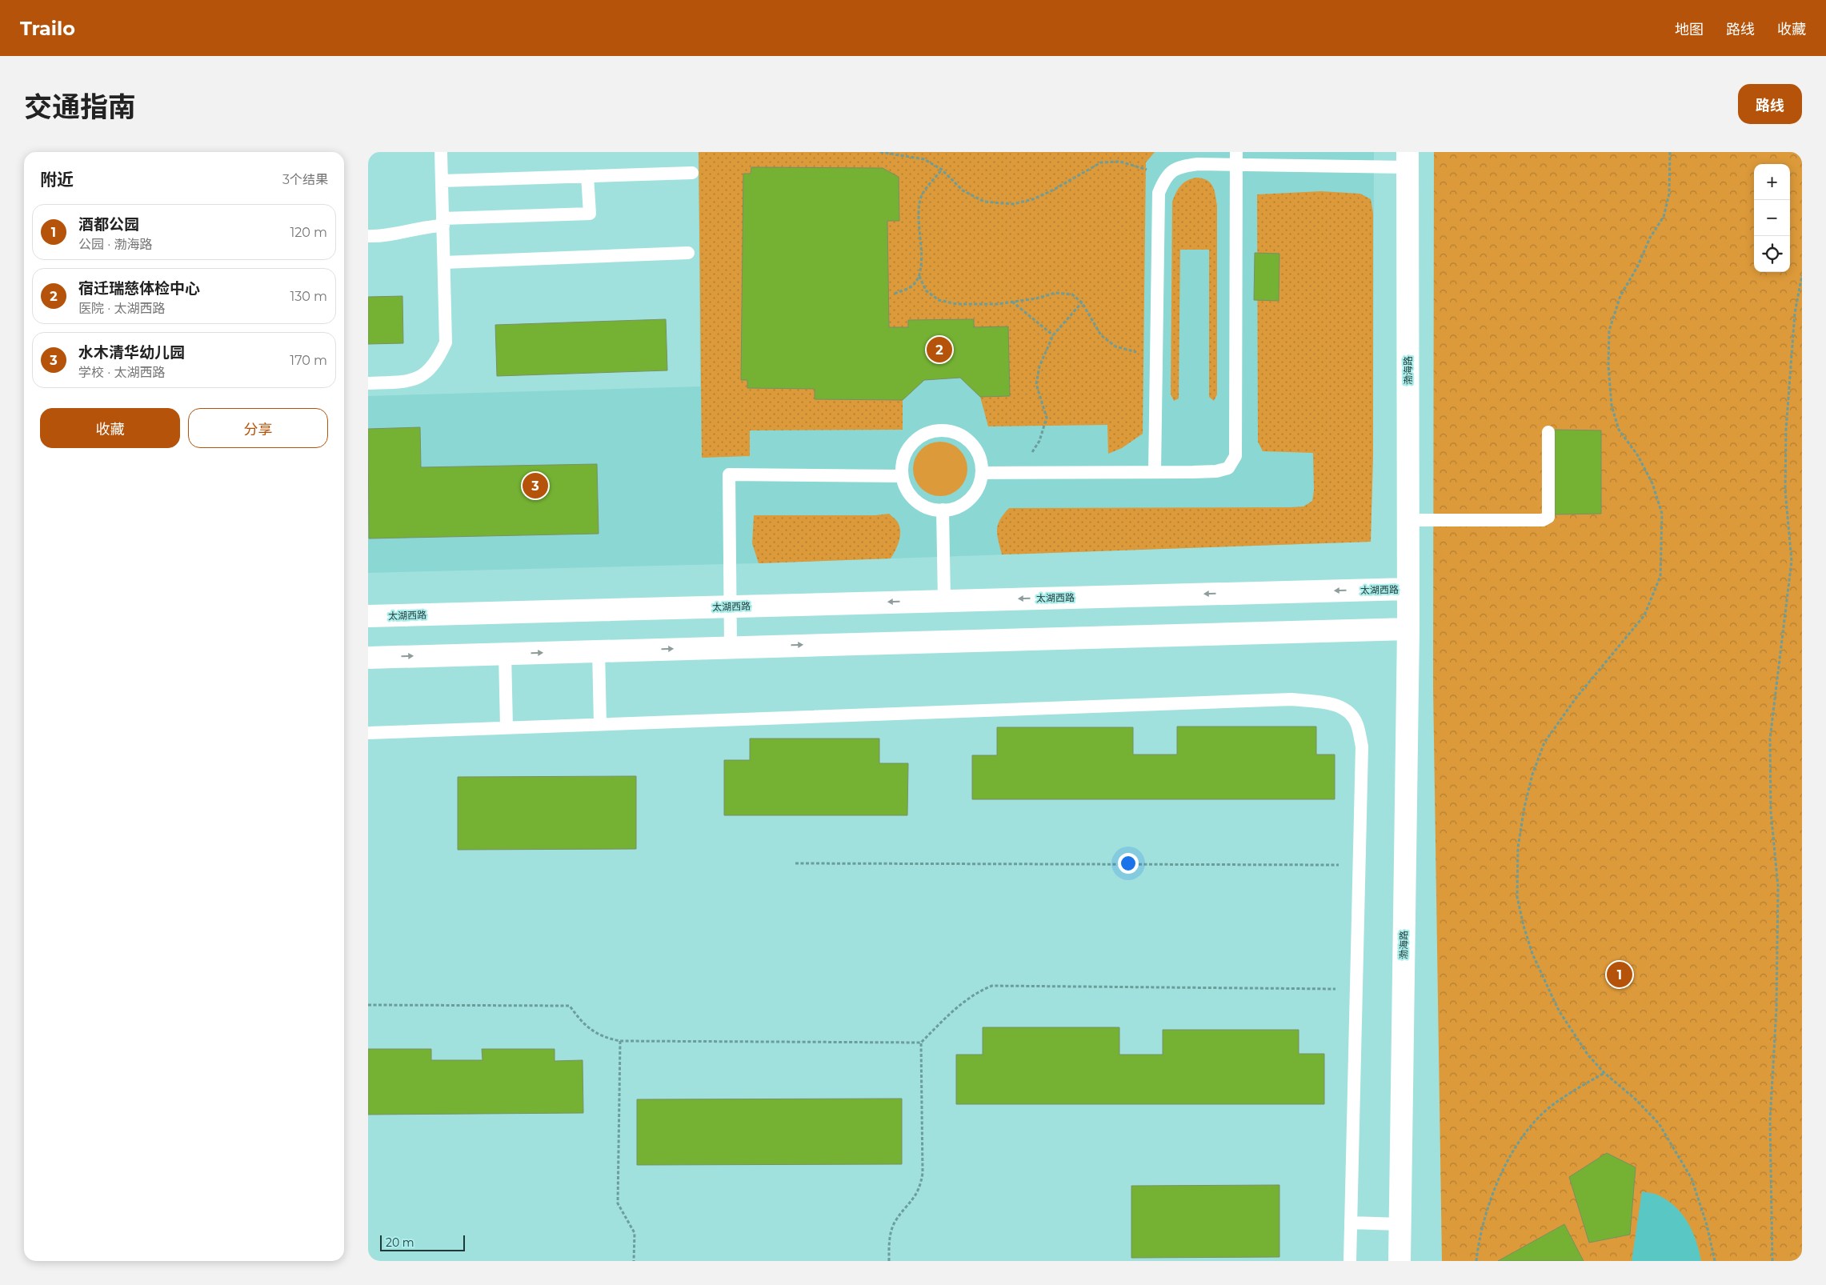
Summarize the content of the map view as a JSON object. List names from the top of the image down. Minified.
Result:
{"streets":{"street":["渤海路","太湖西路"]},"crossings":[["渤海路","太湖西路"]],"scale_bar":"20 m","page":{"header":"Trailo","nav":["地图","路线","收藏"],"title":"交通指南","buttons":["路线",["收藏","分享"]],"heading":["附近","3个结果"],"map_buttons":["+","−"],"list":[{"mark":"1","name":"酒都公园","note":"公园 · 渤海路","value":"120 m"},{"mark":"2","name":"宿迁瑞慈体检中心","note":"医院 · 太湖西路","value":"130 m"},{"mark":"3","name":"水木清华幼儿园","note":"学校 · 太湖西路","value":"170 m"}],"pins":["2","3","1"],"scale":"20 m"}}
